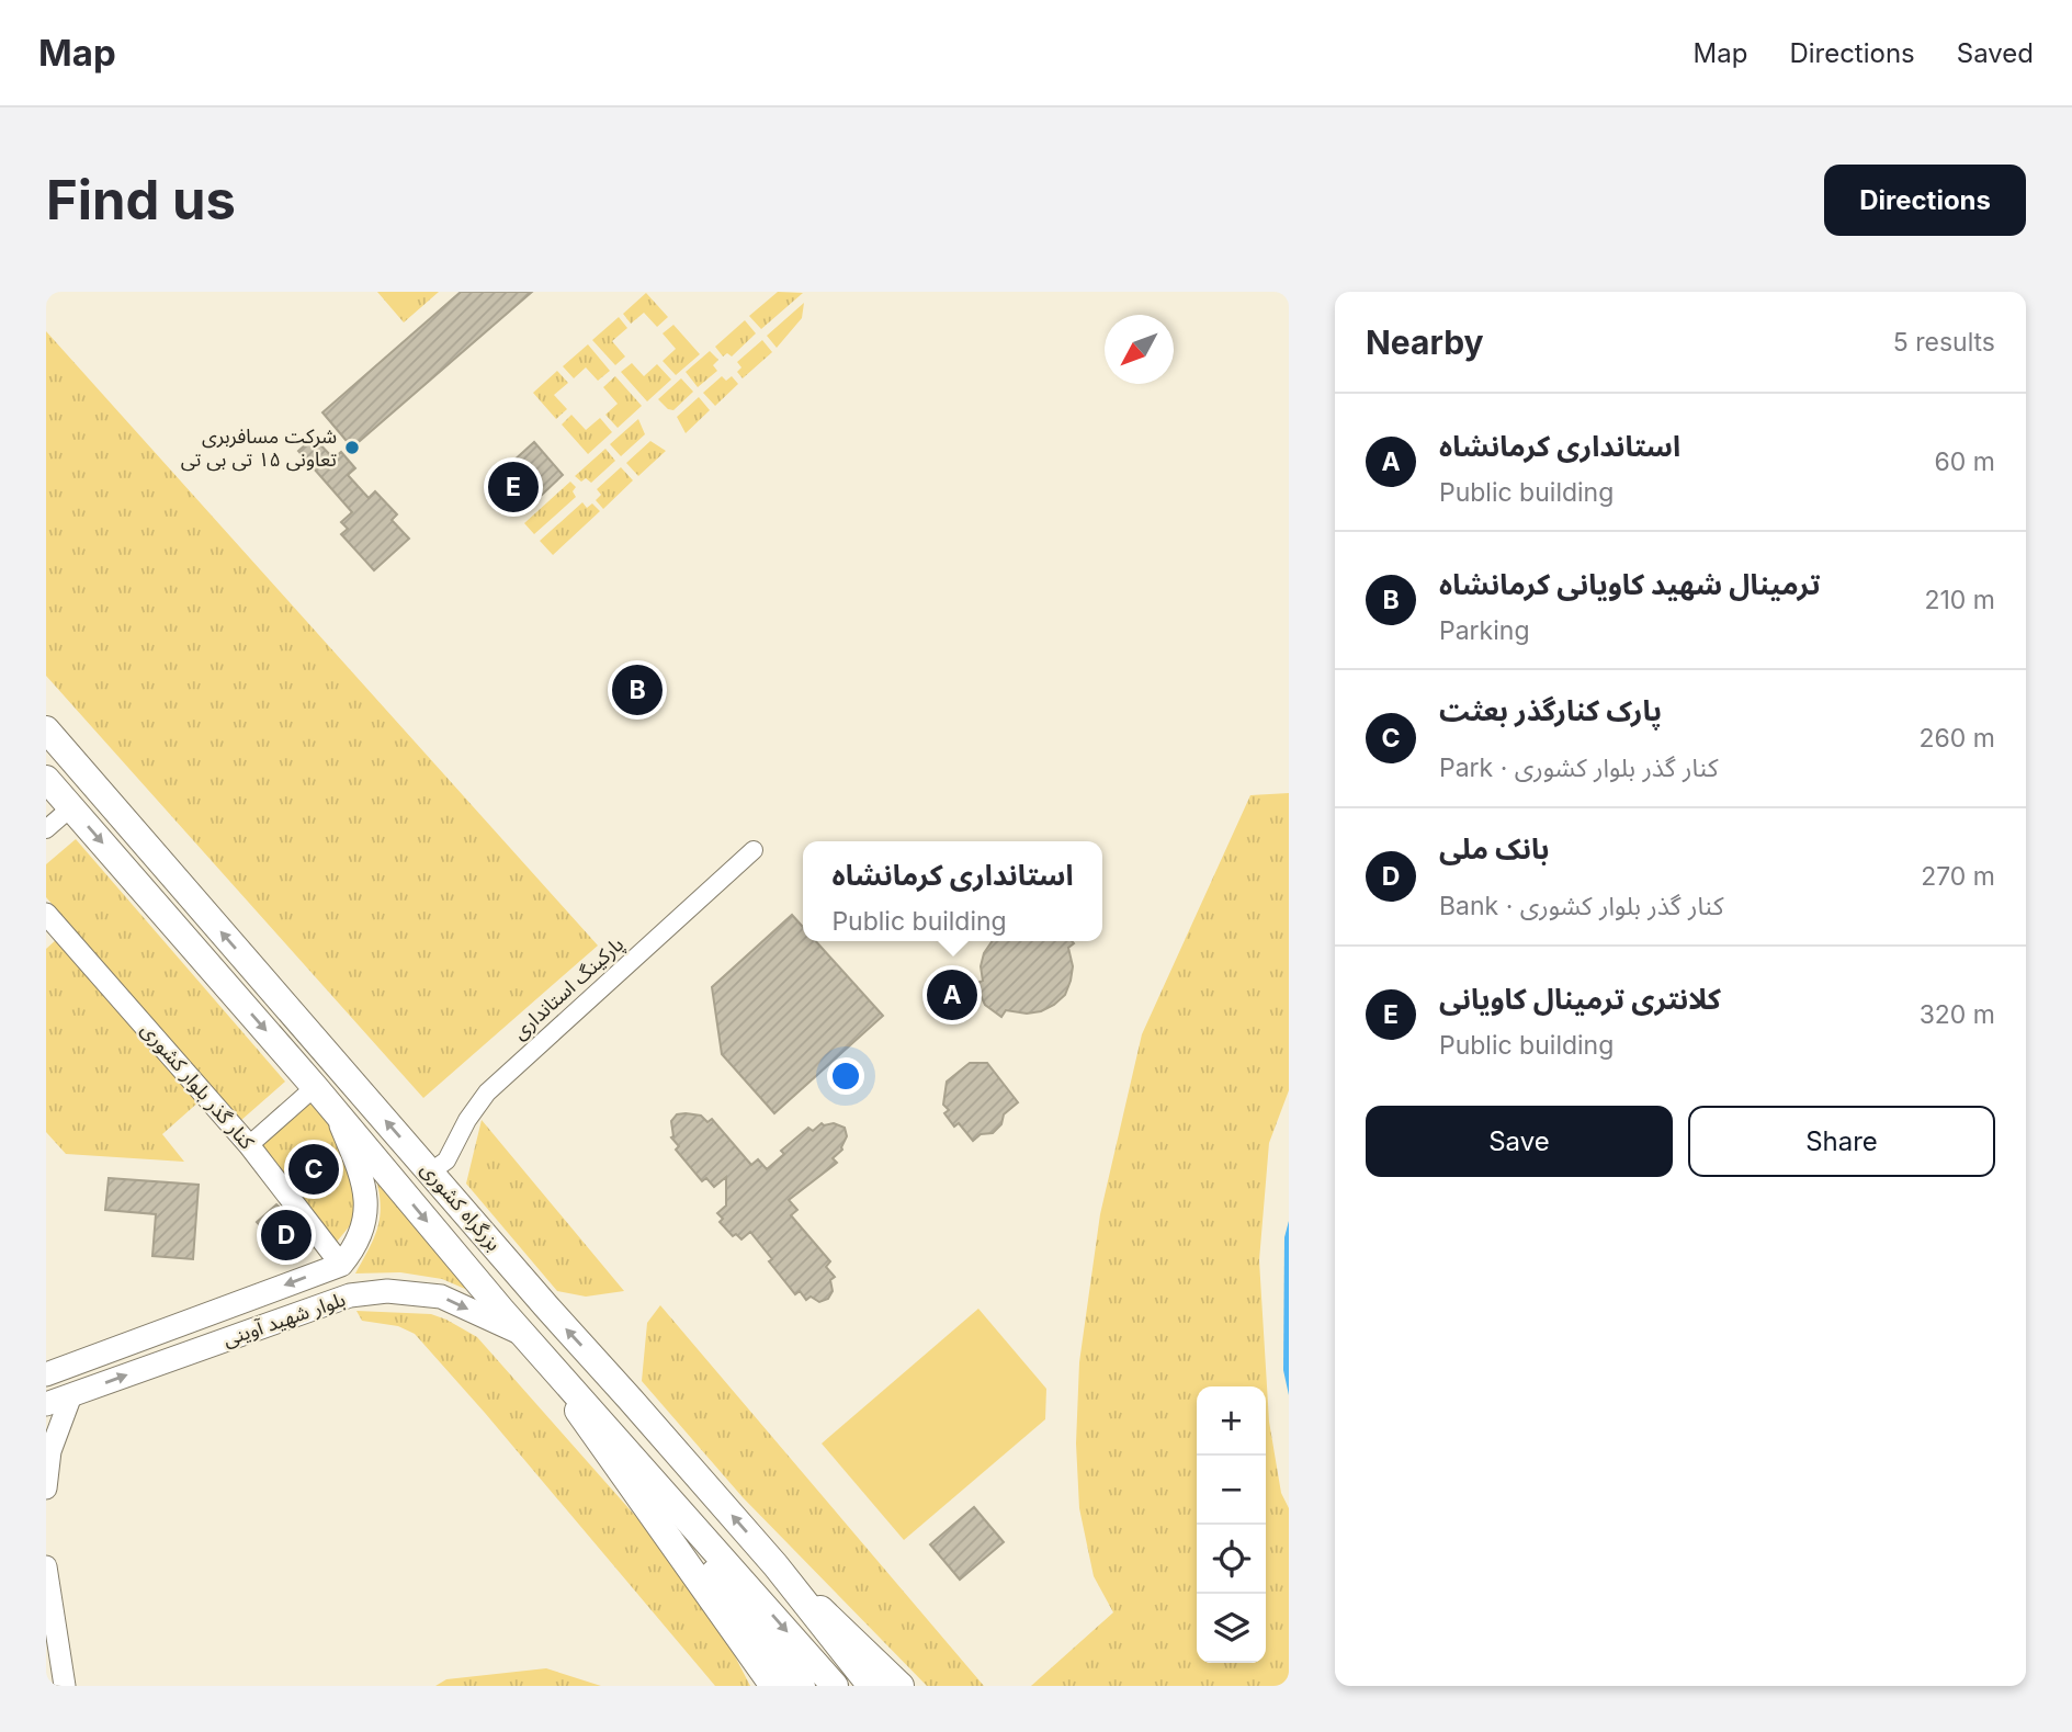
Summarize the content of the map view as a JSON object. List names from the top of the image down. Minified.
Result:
{"streets":{"main road":["بزرگراه کشوری","بلوار شهید آوینی"],"street":["پارکینگ استانداری","کنار گذر بلوار کشوری"]},"crossings":[["پارکینگ استانداری","بزرگراه کشوری"],["کنار گذر بلوار کشوری","بلوار شهید آوینی"],["بزرگراه کشوری","بلوار شهید آوینی"]],"places":["شرکت مسافربری تعاونی ۱۵ تی بی تی"],"north":"bottom left","page":{"header":"Map","nav":["Map","Directions","Saved"],"buttons":["Directions",["Save","Share"]],"title":"Find us","heading":["Nearby","5 results"],"list":[{"mark":"A","name":"استانداری کرمانشاه","note":"Public building","value":"60 m"},{"mark":"B","name":"ترمینال شهید کاویانی کرمانشاه","note":"Parking","value":"210 m"},{"mark":"C","name":"پارک کنارگذر بعثت","note":"Park · کنار گذر بلوار کشوری","value":"260 m"},{"mark":"D","name":"بانک ملی","note":"Bank · کنار گذر بلوار کشوری","value":"270 m"},{"mark":"E","name":"کلانتری ترمینال کاویانی","note":"Public building","value":"320 m"}],"pins":["E","B","A","C","D"],"popup":["استانداری کرمانشاه","Public building"],"map_buttons":["+","−"]}}
